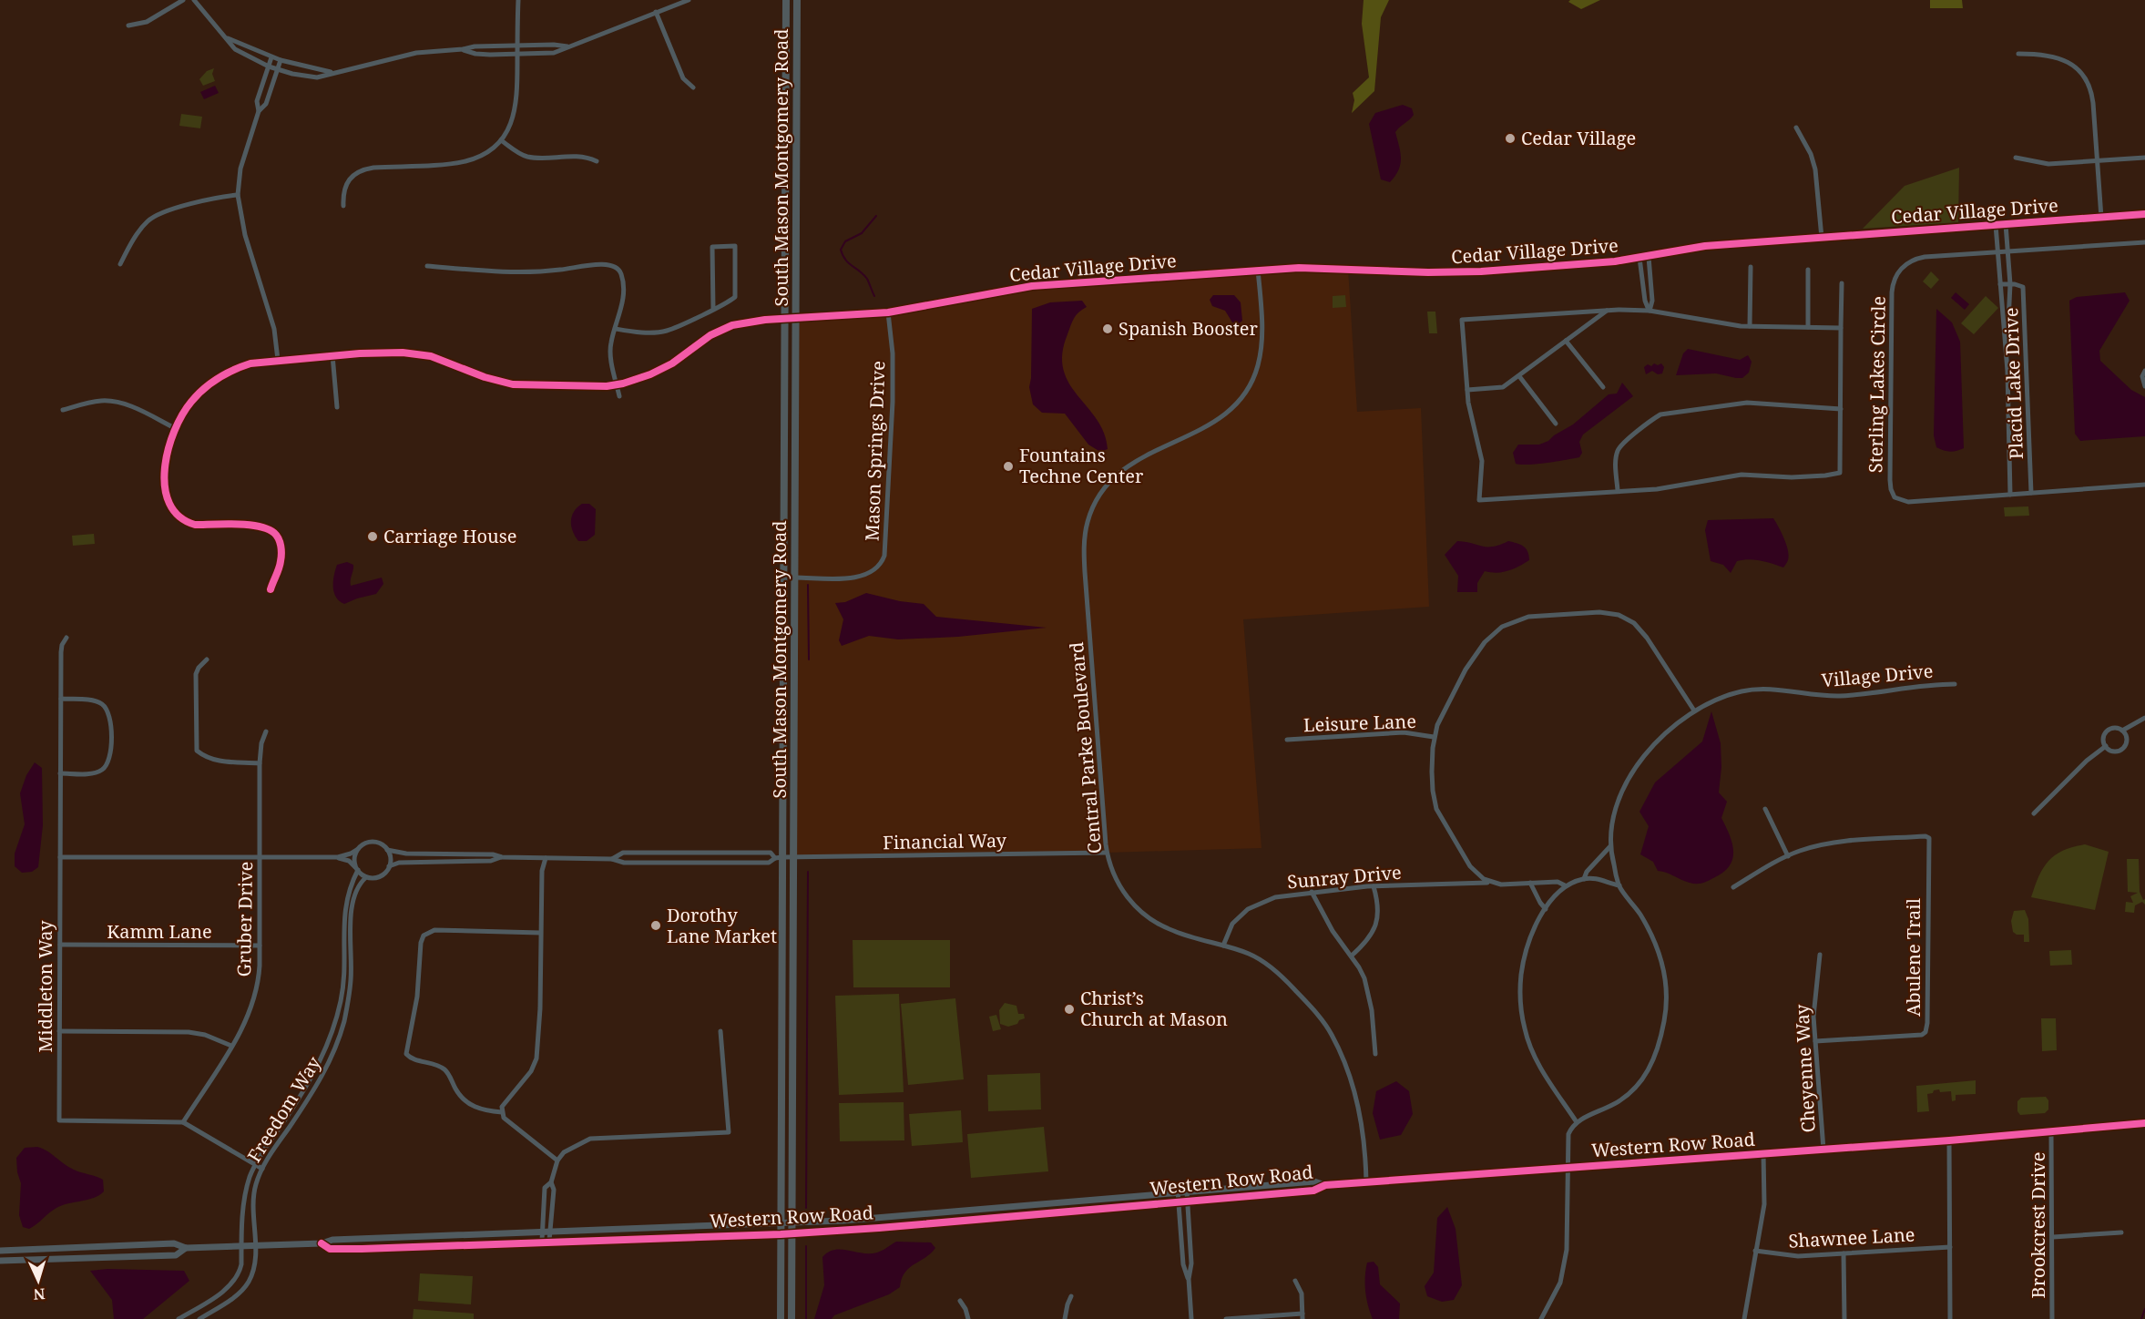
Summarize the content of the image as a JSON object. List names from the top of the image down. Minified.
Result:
{"streets":{"main road":["South Mason Montgomery Road"],"street":["Cedar Village Drive","Placid Lake Drive","Sterling Lakes Circle","Mason Springs Drive","Village Drive","Leisure Lane","Central Parke Boulevard","Financial Way","Sunray Drive","Gruber Drive","Kamm Lane","Abulene Trail","Middleton Way","Cheyenne Way","Freedom Way","Western Row Road","Brookcrest Drive","Shawnee Lane"]},"crossings":[["South Mason Montgomery Road","Cedar Village Drive"],["South Mason Montgomery Road","Mason Springs Drive"],["South Mason Montgomery Road","Financial Way"],["South Mason Montgomery Road","Western Row Road"],["Cedar Village Drive","Placid Lake Drive"],["Cedar Village Drive","Mason Springs Drive"],["Cedar Village Drive","Central Parke Boulevard"],["Placid Lake Drive","Sterling Lakes Circle"],["Village Drive","Sunray Drive"],["Central Parke Boulevard","Financial Way"],["Central Parke Boulevard","Sunray Drive"],["Central Parke Boulevard","Western Row Road"],["Gruber Drive","Kamm Lane"],["Gruber Drive","Middleton Way"],["Kamm Lane","Middleton Way"],["Abulene Trail","Cheyenne Way"],["Middleton Way","Freedom Way"],["Cheyenne Way","Western Row Road"],["Freedom Way","Western Row Road"],["Western Row Road","Brookcrest Drive"]],"places":["Cedar Village","Spanish Booster","Fountains Techne Center","Carriage House","Dorothy Lane Market","Christ’s Church at Mason"],"north":"bottom"}
